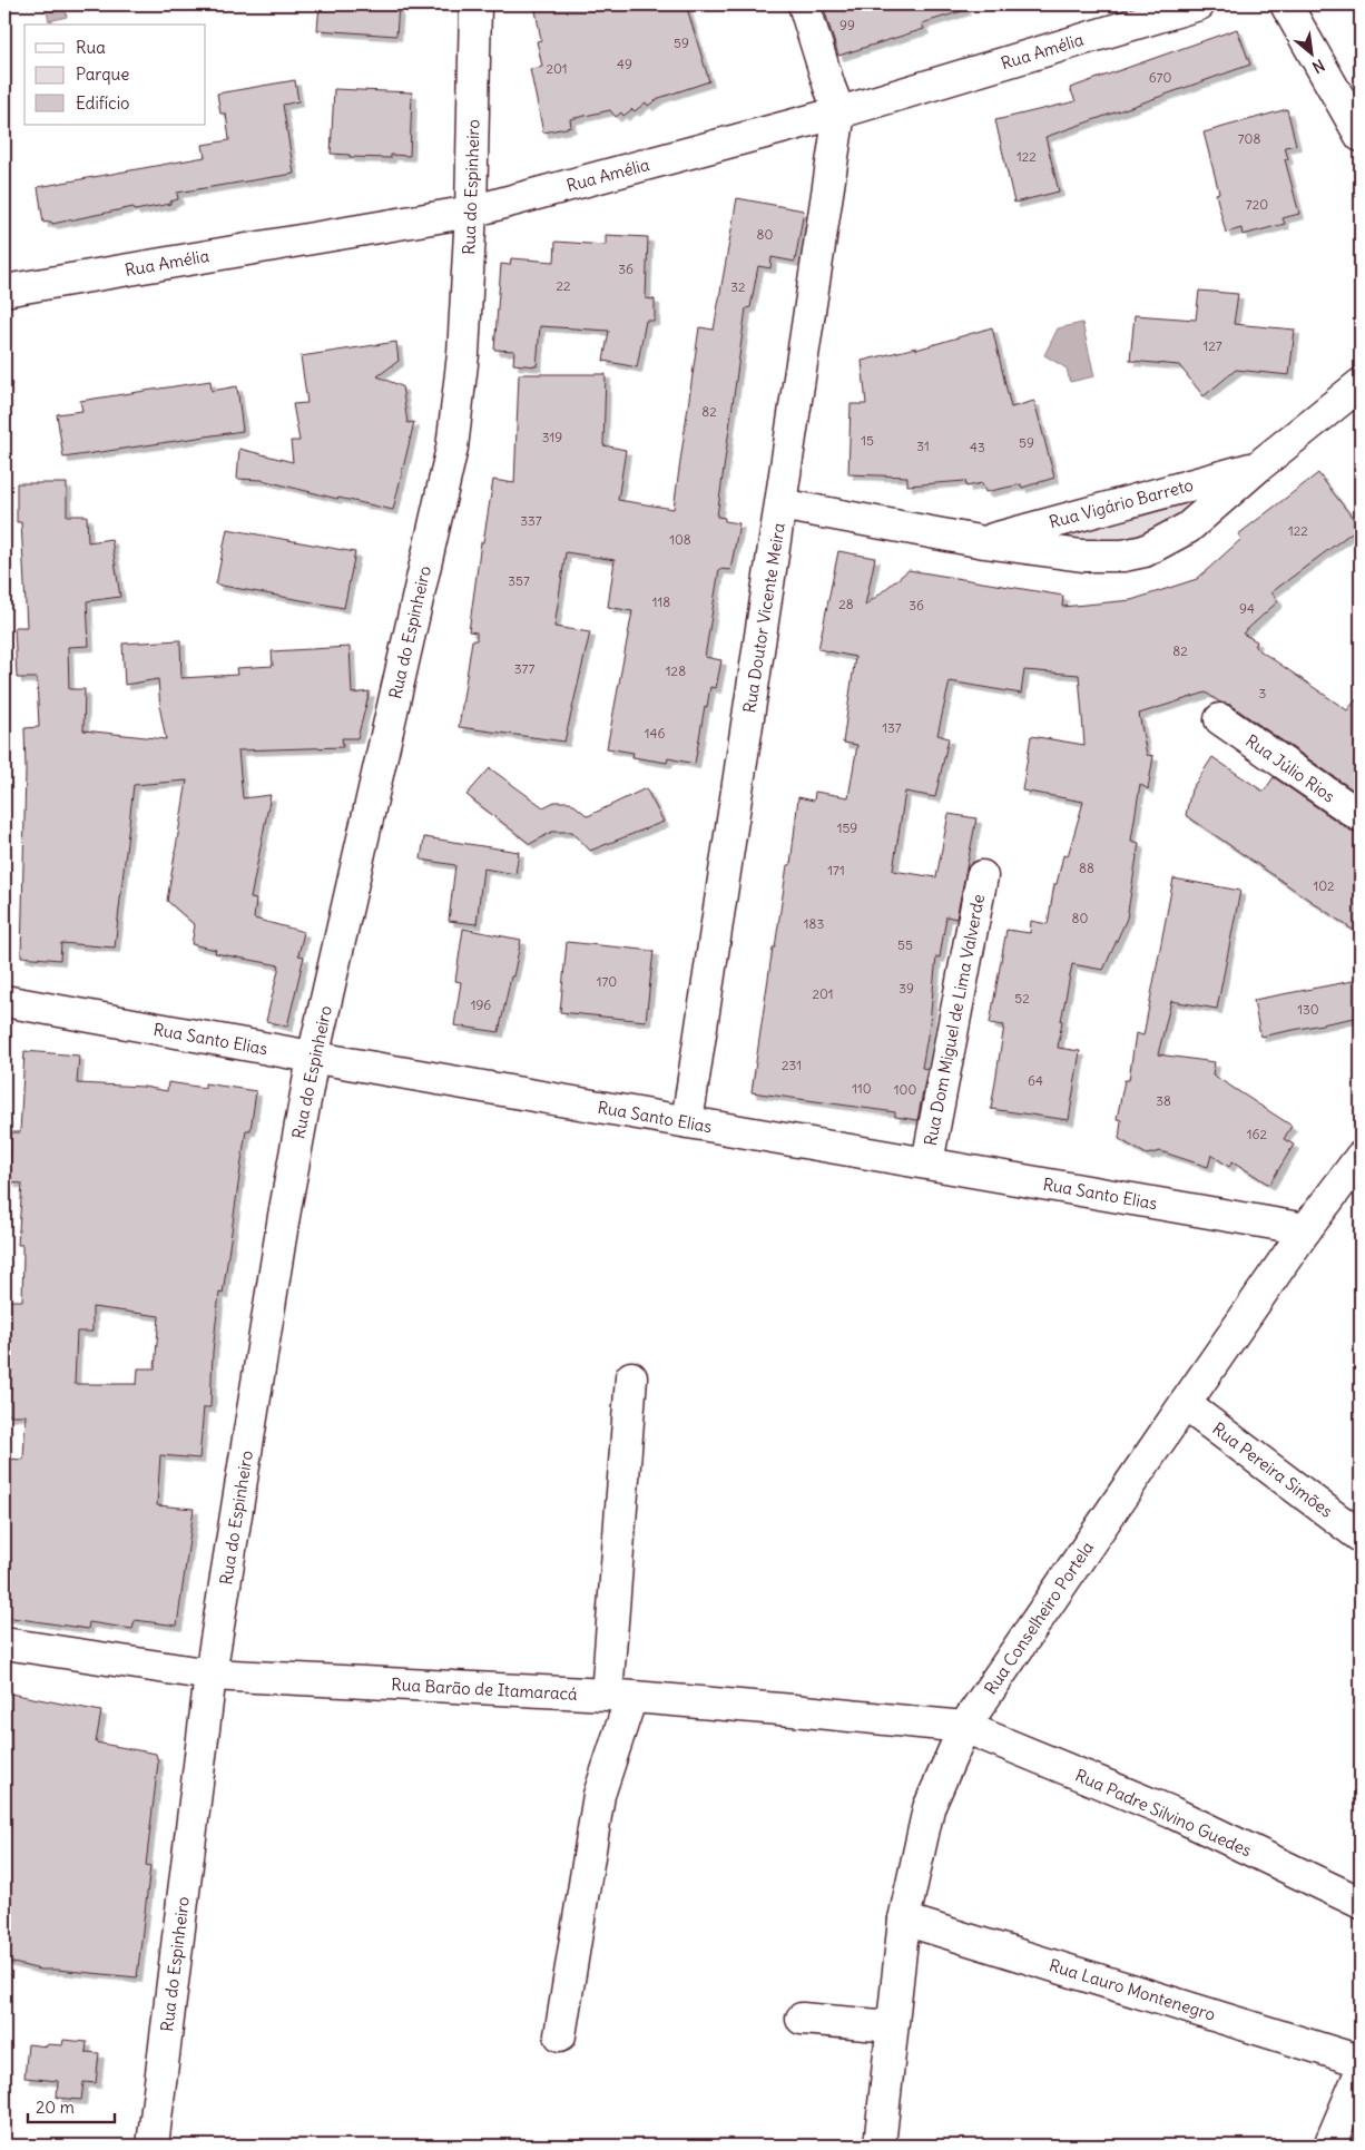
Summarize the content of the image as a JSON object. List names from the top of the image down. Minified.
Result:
{"streets":{"street":["Rua Amélia","Rua do Espinheiro","Rua Vigário Barreto","Rua Doutor Vicente Meira","Rua Júlio Rios","Rua Dom Miguel de Lima Valverde","Rua Santo Elias","Rua Pereira Simões","Rua Conselheiro Portela","Rua Barão de Itamaracá","Rua Padre Silvino Guedes","Rua Lauro Montenegro"]},"crossings":[["Rua Amélia","Rua do Espinheiro"],["Rua Amélia","Rua Doutor Vicente Meira"],["Rua do Espinheiro","Rua Santo Elias"],["Rua do Espinheiro","Rua Barão de Itamaracá"],["Rua Vigário Barreto","Rua Doutor Vicente Meira"],["Rua Doutor Vicente Meira","Rua Santo Elias"],["Rua Dom Miguel de Lima Valverde","Rua Santo Elias"],["Rua Santo Elias","Rua Conselheiro Portela"],["Rua Pereira Simões","Rua Conselheiro Portela"],["Rua Conselheiro Portela","Rua Barão de Itamaracá"],["Rua Conselheiro Portela","Rua Padre Silvino Guedes"],["Rua Conselheiro Portela","Rua Lauro Montenegro"],["Rua Barão de Itamaracá","Rua Padre Silvino Guedes"]],"house_numbers":["99","59","49","201","670","708","122","720","80","36","22","32","127","82","319","15","59","31","43","337","122","108","357","118","28","36","94","82","377","128","3","137","146","159","88","171","102","80","183","55","170","39","201","52","196","130","231","64","110","100","38","162"],"legend":["Rua","Parque","Edifício"],"scale_bar":"20 m","north":"bottom right"}
